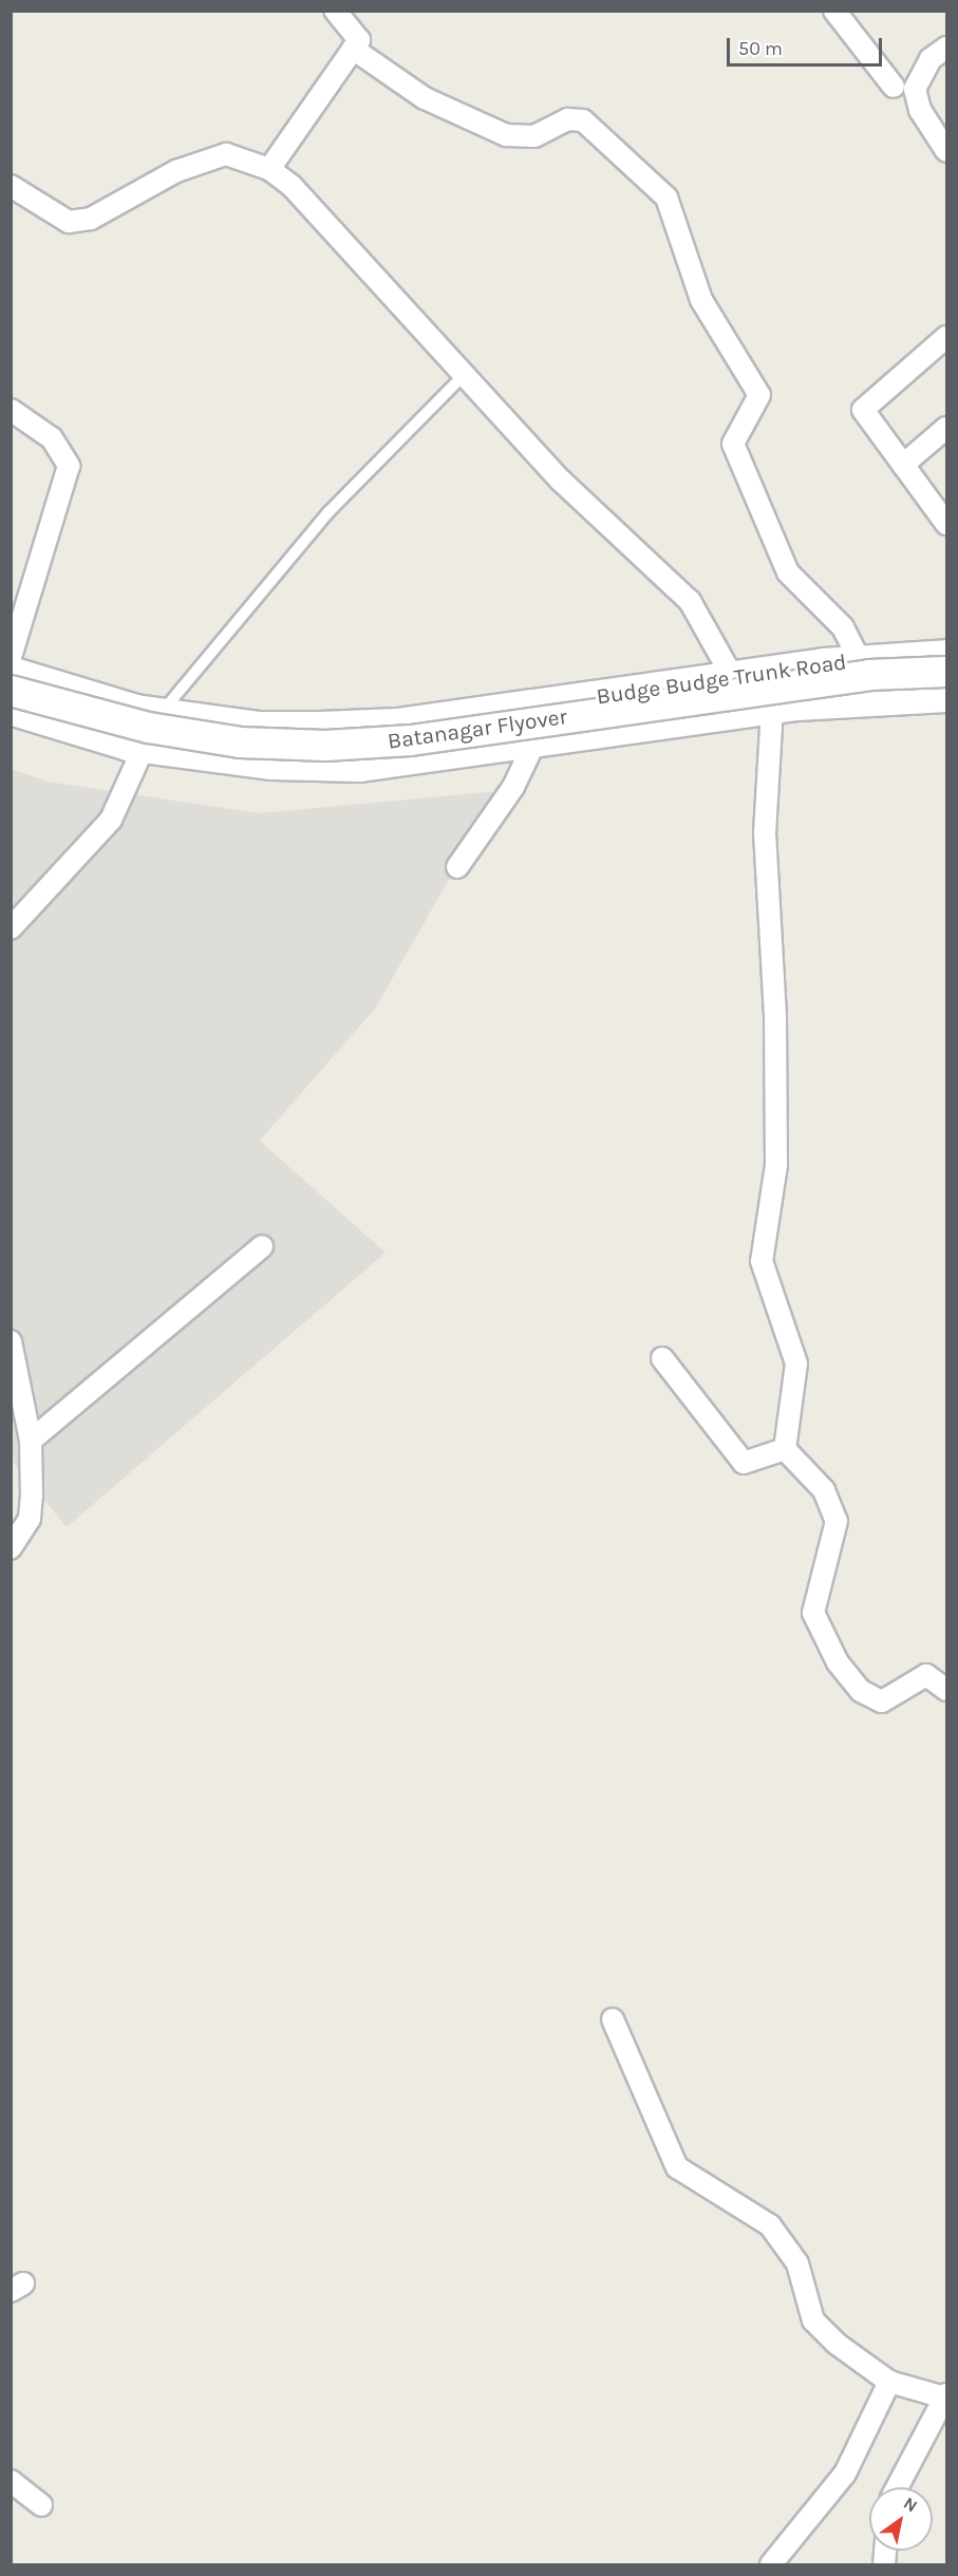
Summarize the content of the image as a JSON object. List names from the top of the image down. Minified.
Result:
{"streets":{"street":["Budge Budge Trunk Road","Batanagar Flyover"]},"scale_bar":"50 m","north":"top right"}
